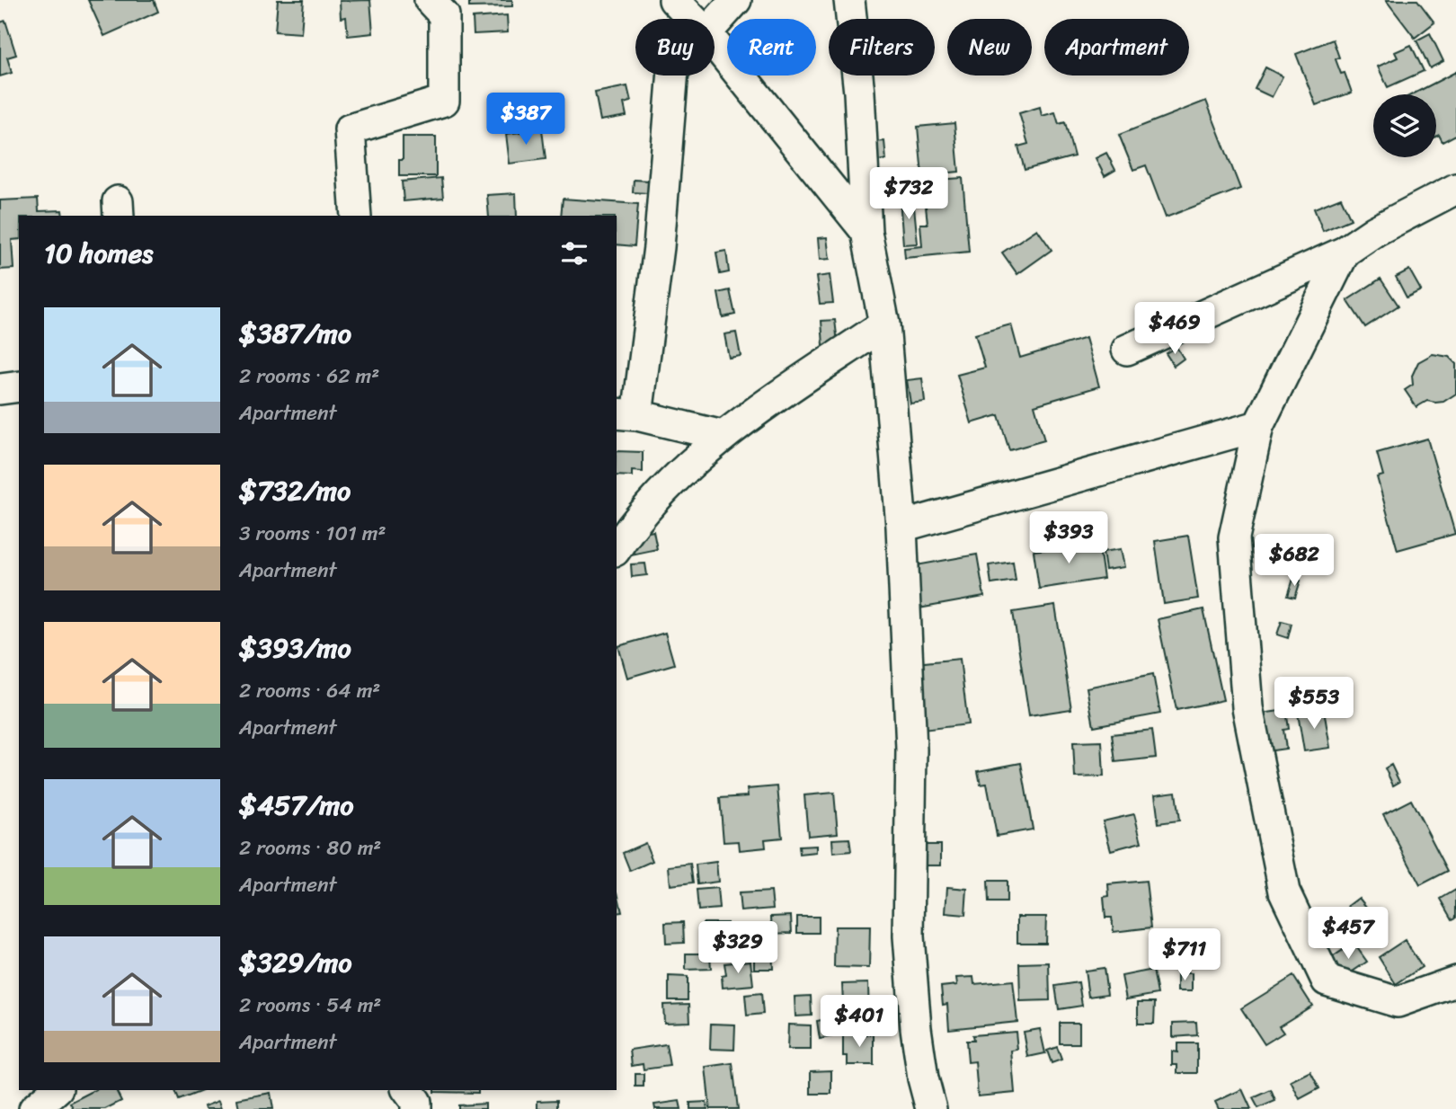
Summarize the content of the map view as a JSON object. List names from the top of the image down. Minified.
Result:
{"page":{"chip":["Buy","Rent","Filters","New","Apartment"],"price":["$387","$732","$469","$393","$682","$553","$457","$329","$711","$401"],"heading":"10 homes","list":[{"name":"$387/mo","note":"2 rooms · 62 m² · Apartment"},{"name":"$732/mo","note":"3 rooms · 101 m² · Apartment"},{"name":"$393/mo","note":"2 rooms · 64 m² · Apartment"},{"name":"$457/mo","note":"2 rooms · 80 m² · Apartment"},{"name":"$329/mo","note":"2 rooms · 54 m² · Apartment"}]}}
